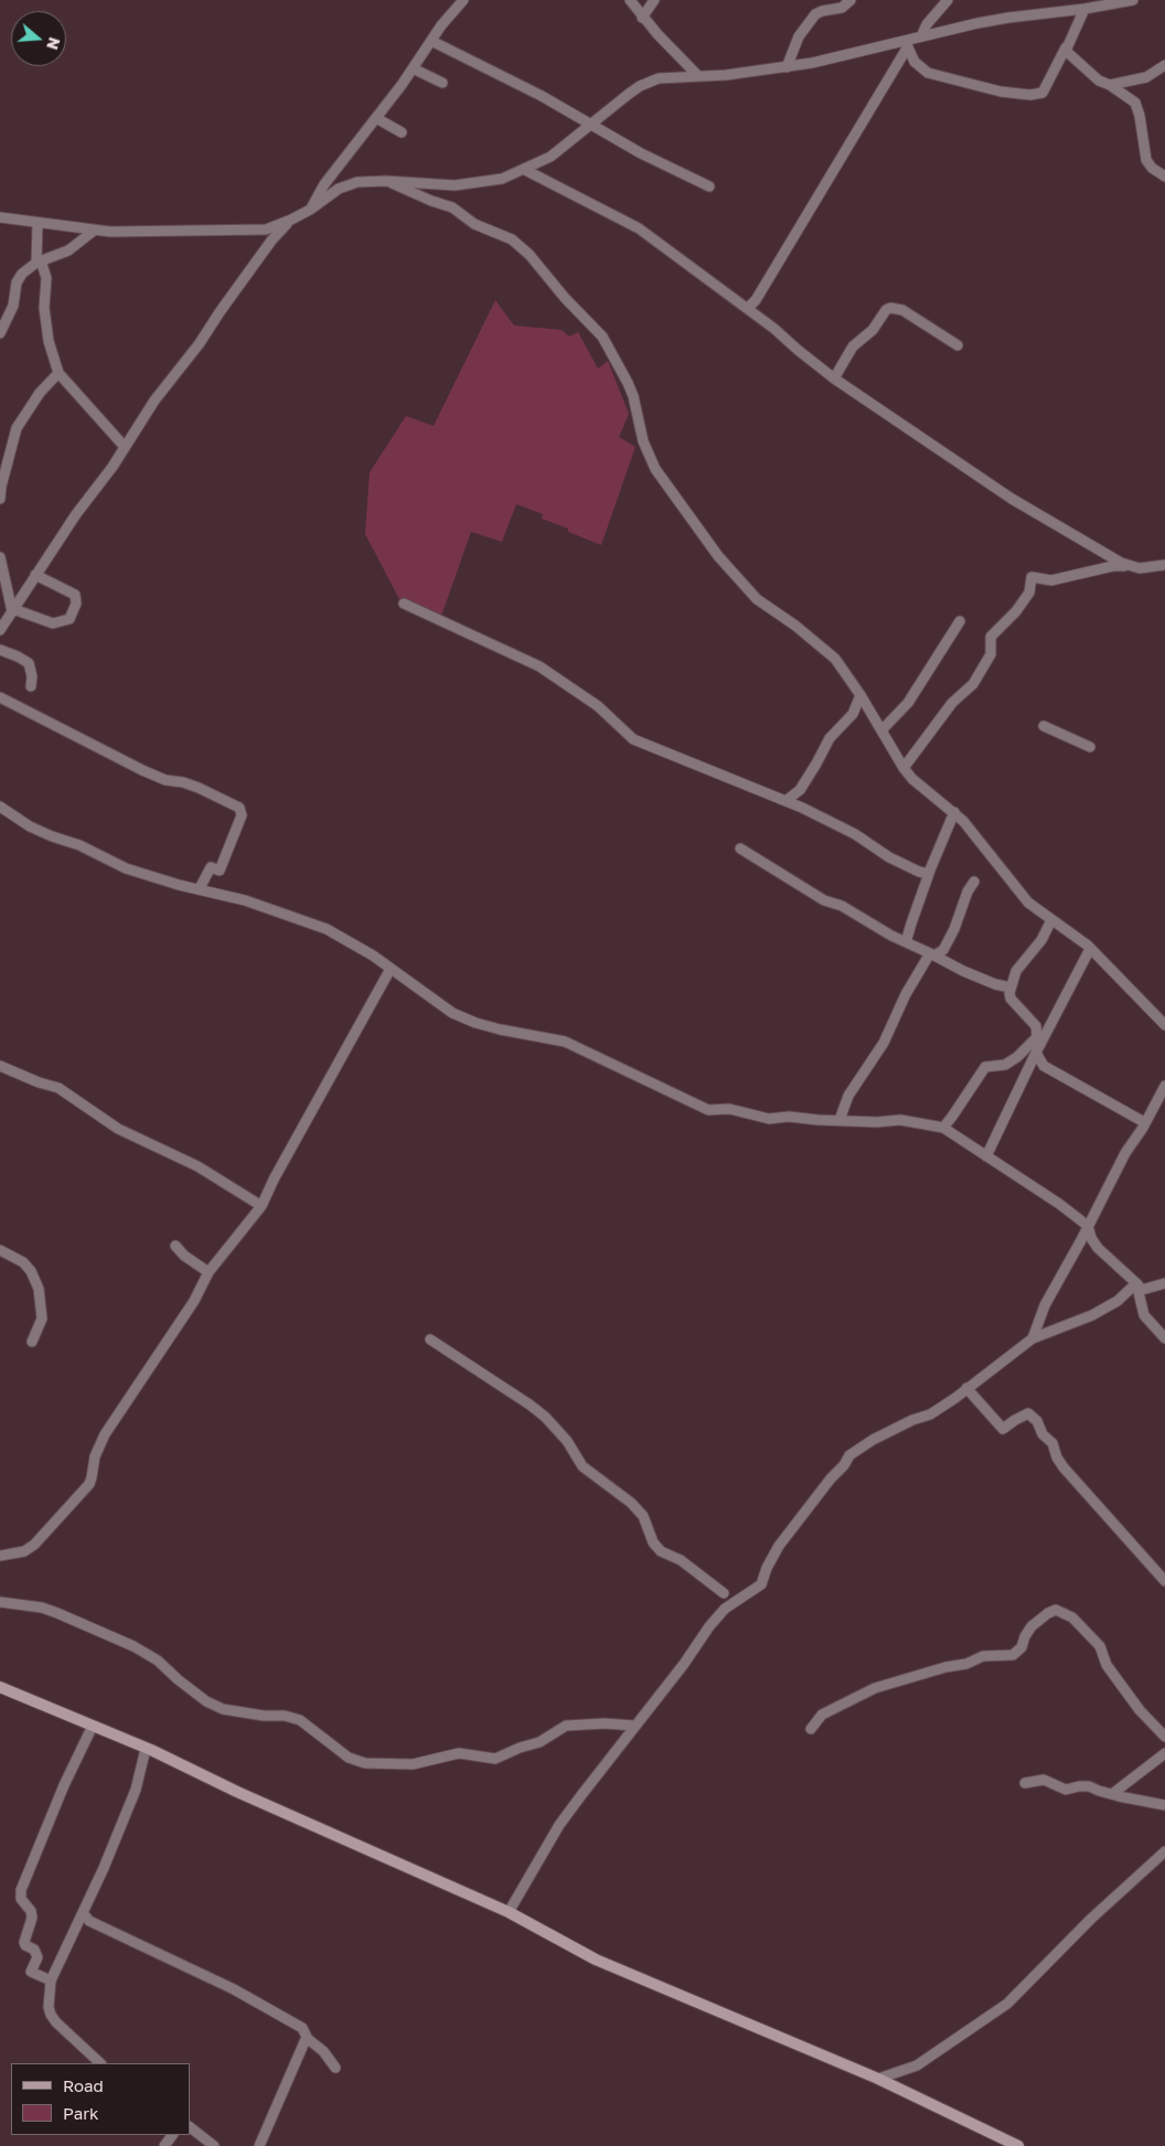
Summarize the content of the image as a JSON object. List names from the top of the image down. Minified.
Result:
{"legend":["Road","Park"],"north":"right"}
